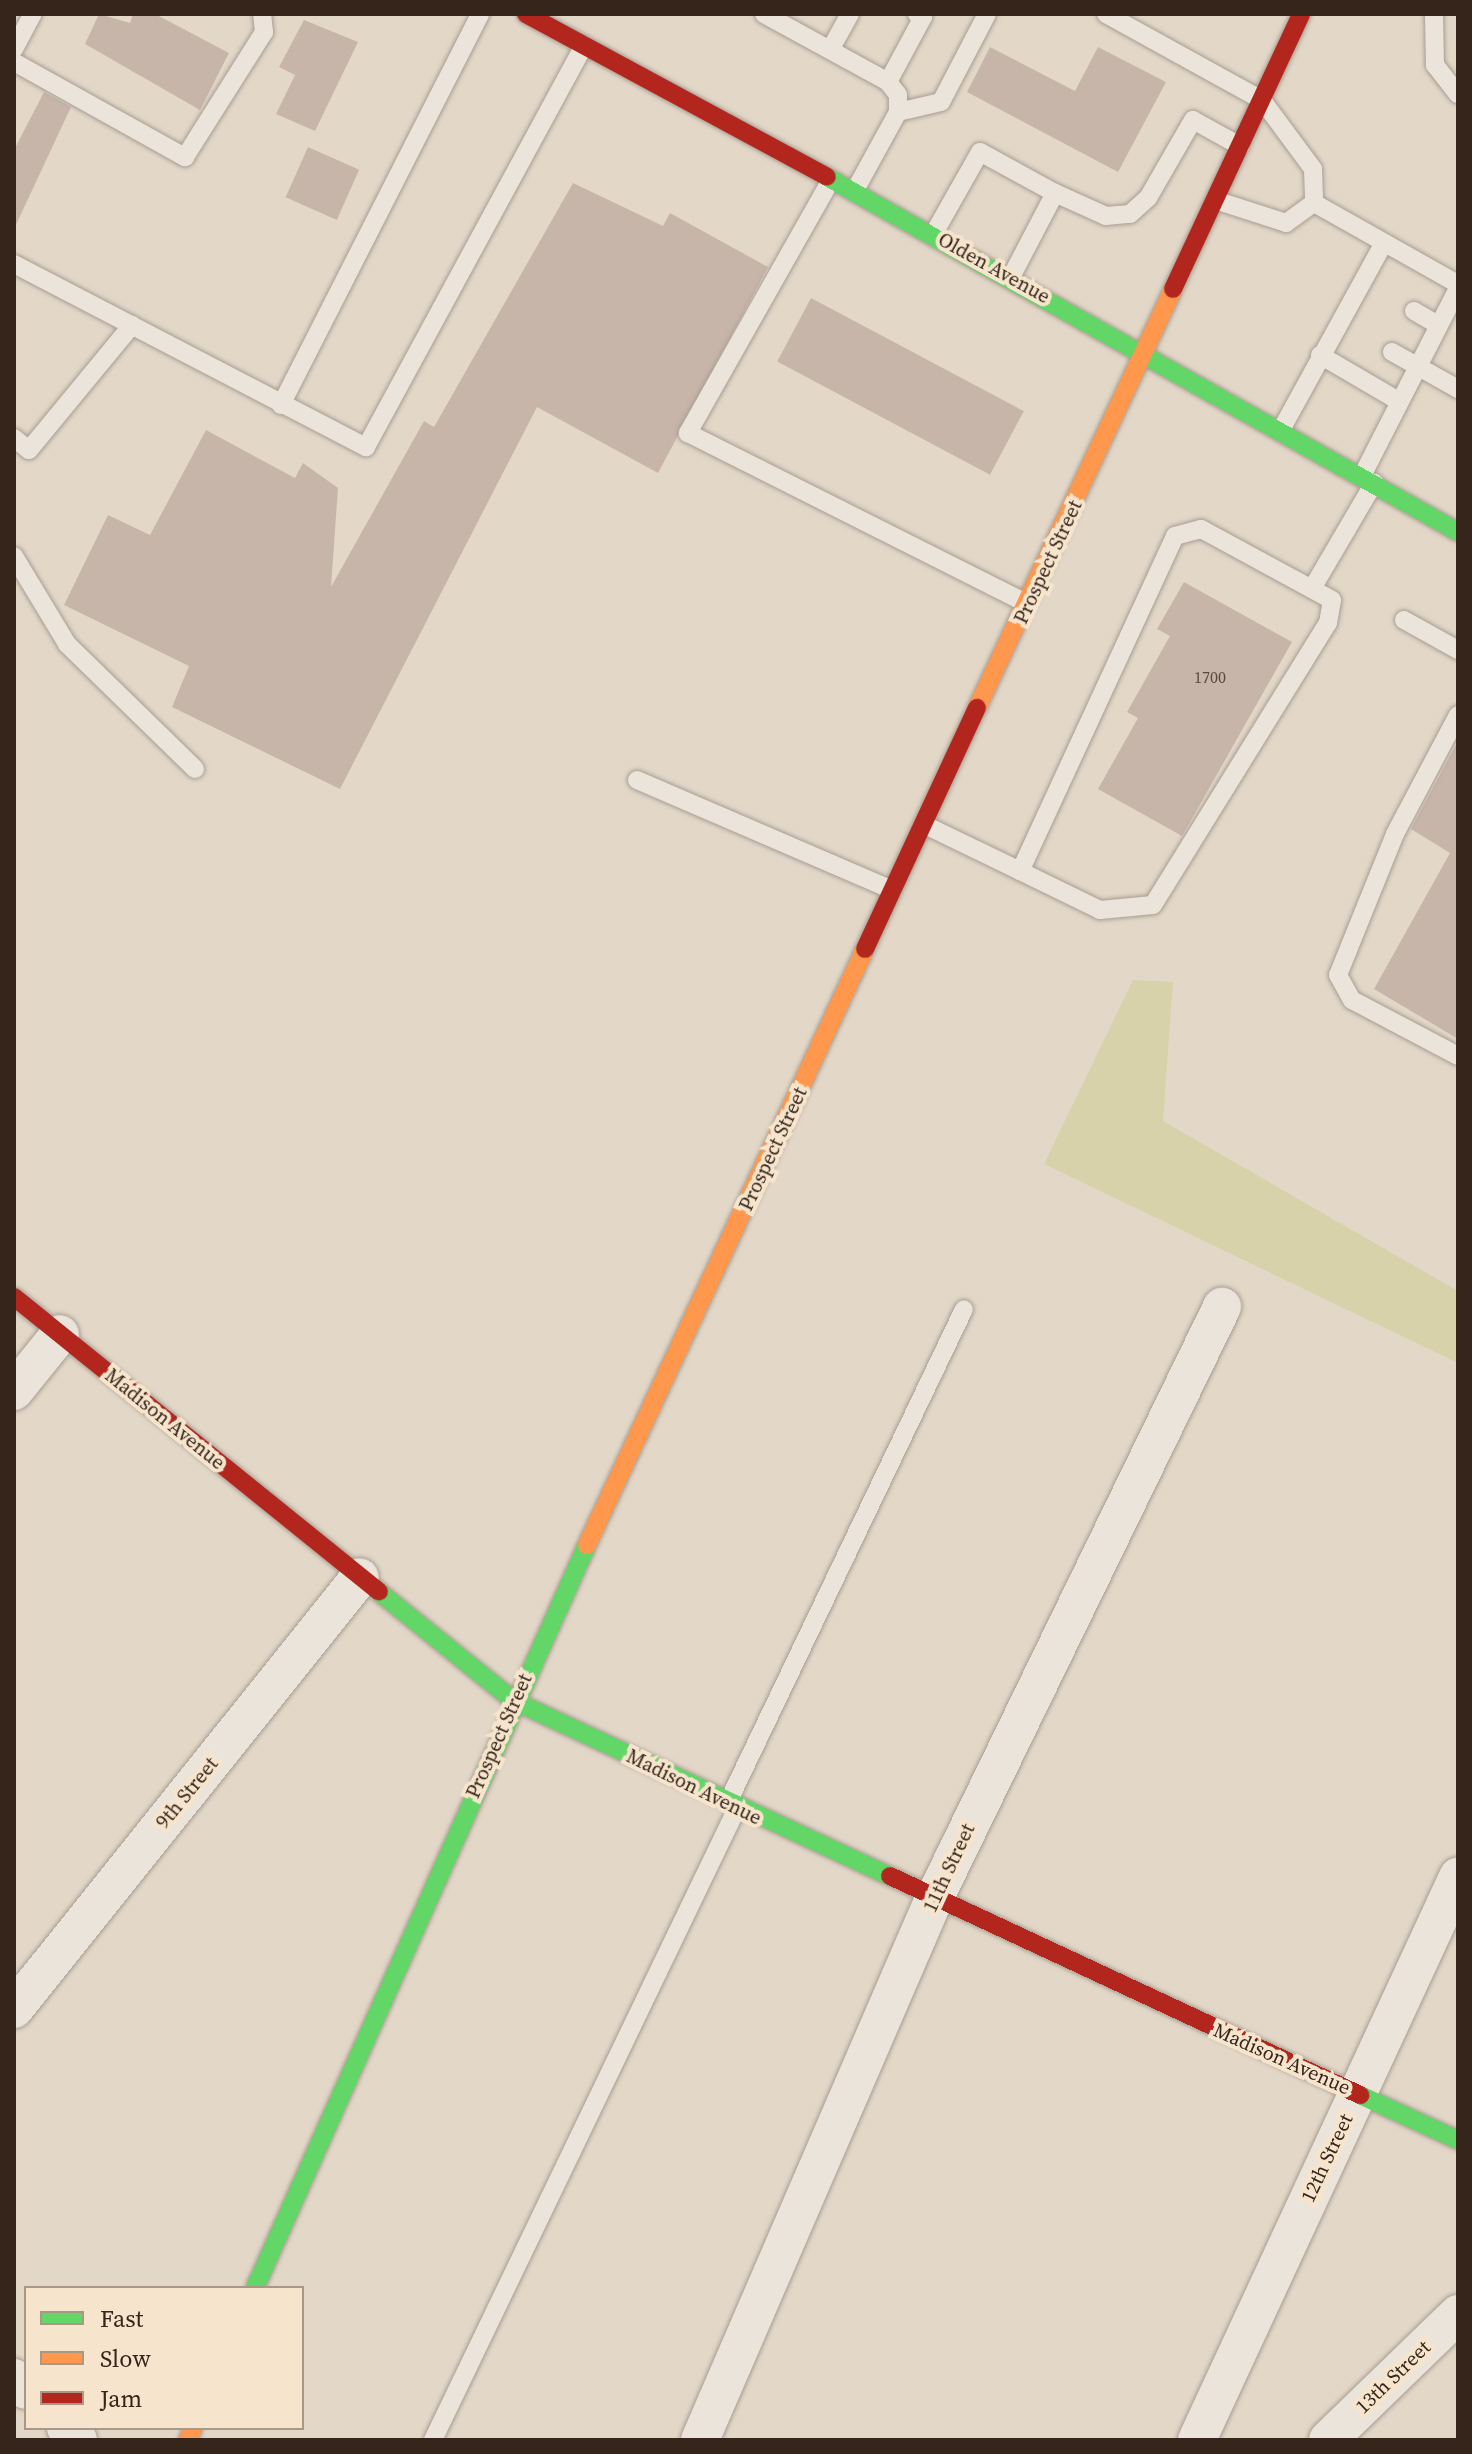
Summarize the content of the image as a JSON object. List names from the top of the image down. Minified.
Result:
{"streets":{"street":["Olden Avenue","Prospect Street","Madison Avenue","9th Street","11th Street","12th Street","13th Street"]},"crossings":[["Olden Avenue","Prospect Street"],["Prospect Street","Madison Avenue"],["Madison Avenue","9th Street"],["Madison Avenue","11th Street"],["Madison Avenue","12th Street"]],"house_numbers":["1700"],"legend":["Fast","Slow","Jam"]}
